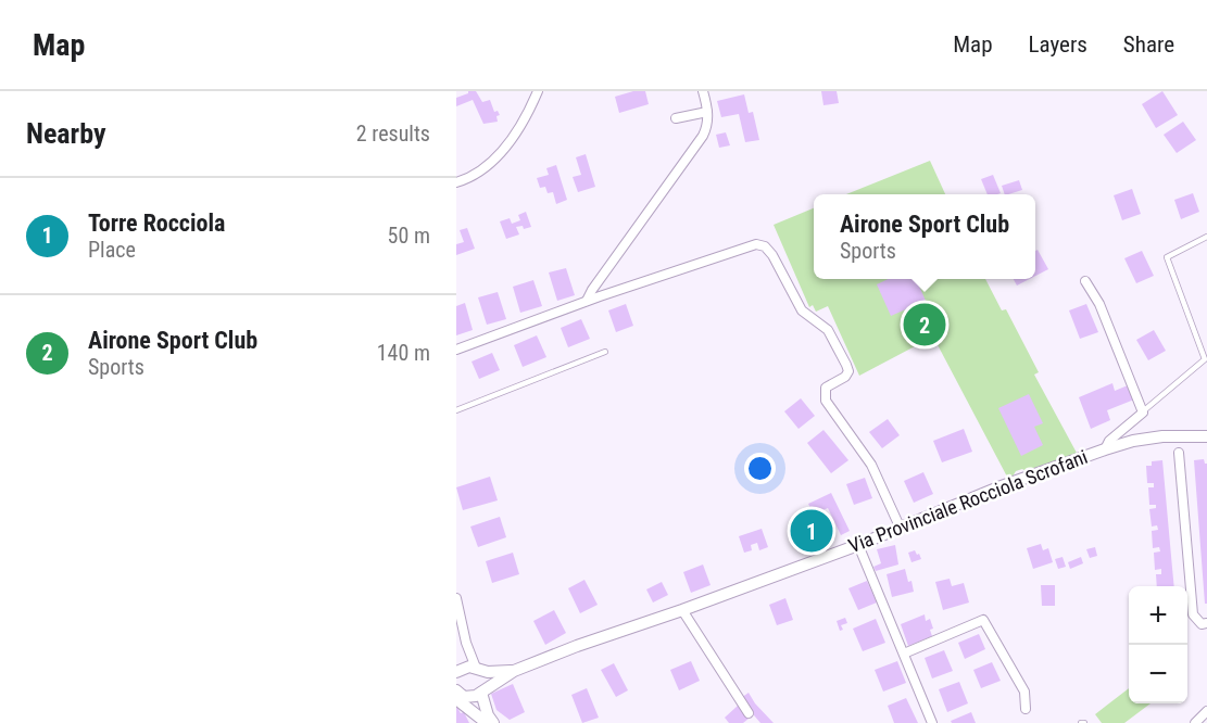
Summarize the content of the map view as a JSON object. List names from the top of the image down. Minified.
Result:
{"streets":{"street":["Via Provinciale Rocciola Scrofani"]},"page":{"header":"Map","nav":["Map","Layers","Share"],"heading":["Nearby","2 results"],"list":[{"mark":"1","name":"Torre Rocciola","note":"Place","value":"50 m"},{"mark":"2","name":"Airone Sport Club","note":"Sports","value":"140 m"}],"popup":["Airone Sport Club","Sports"],"pins":["2","1"],"map_buttons":["+","−"]}}
